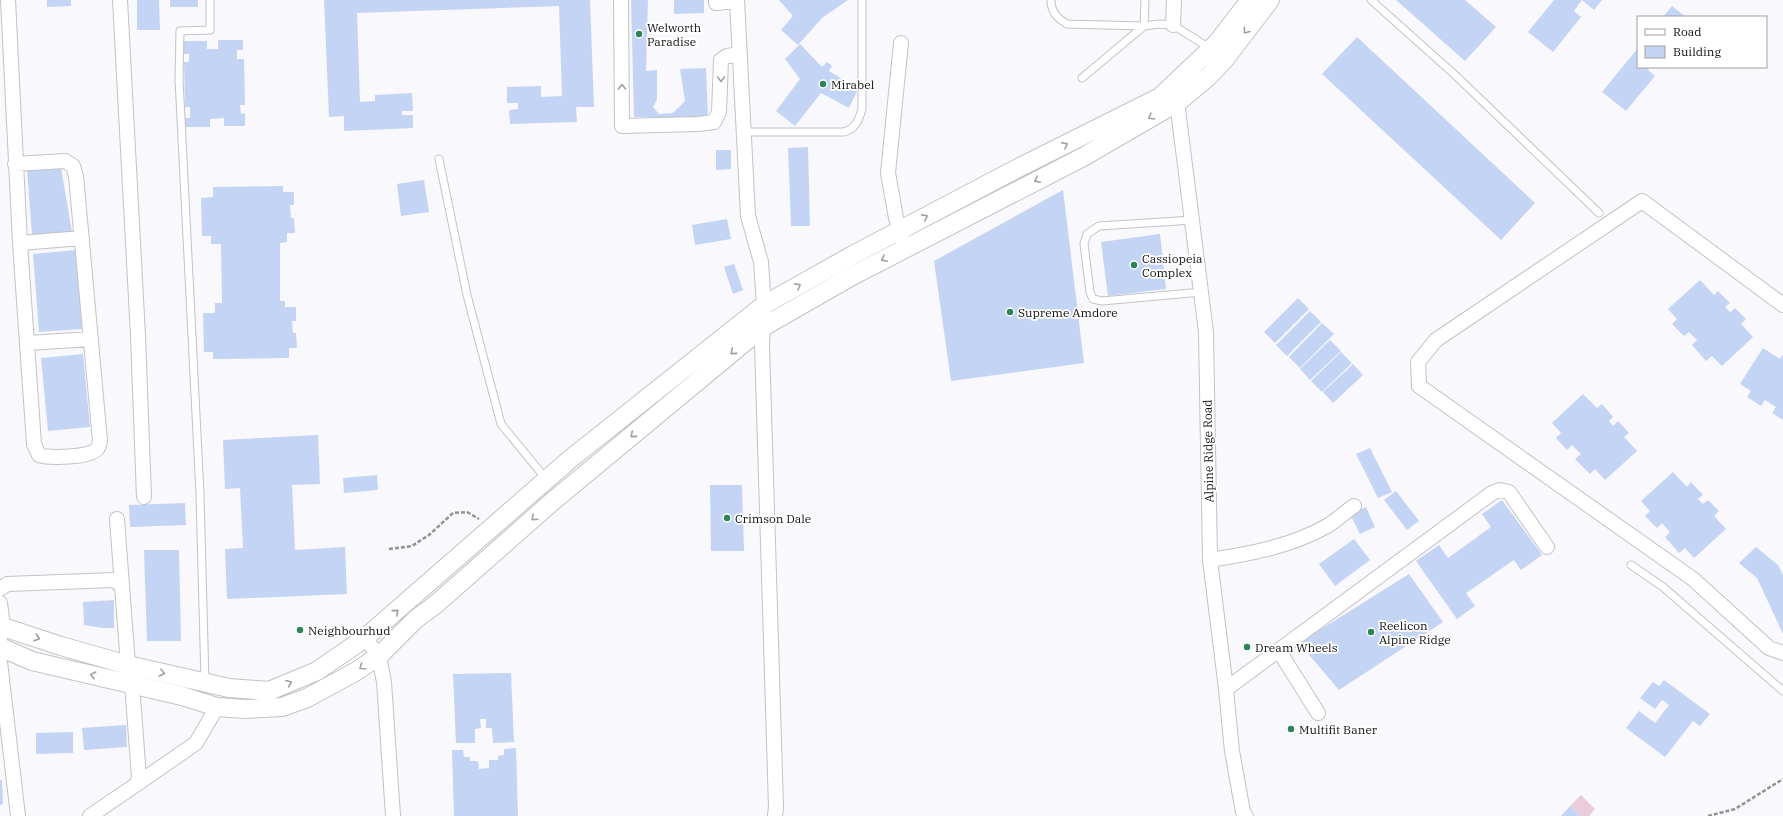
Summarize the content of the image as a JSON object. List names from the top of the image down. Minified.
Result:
{"streets":{"street":["Alpine Ridge Road"]},"places":["Welworth Paradise","Mirabel","Cassiopeia Complex","Supreme Amdore","Crimson Dale","Neighbourhud","Reelicon Alpine Ridge","Dream Wheels","Multifit Baner"],"legend":["Road","Building"]}
